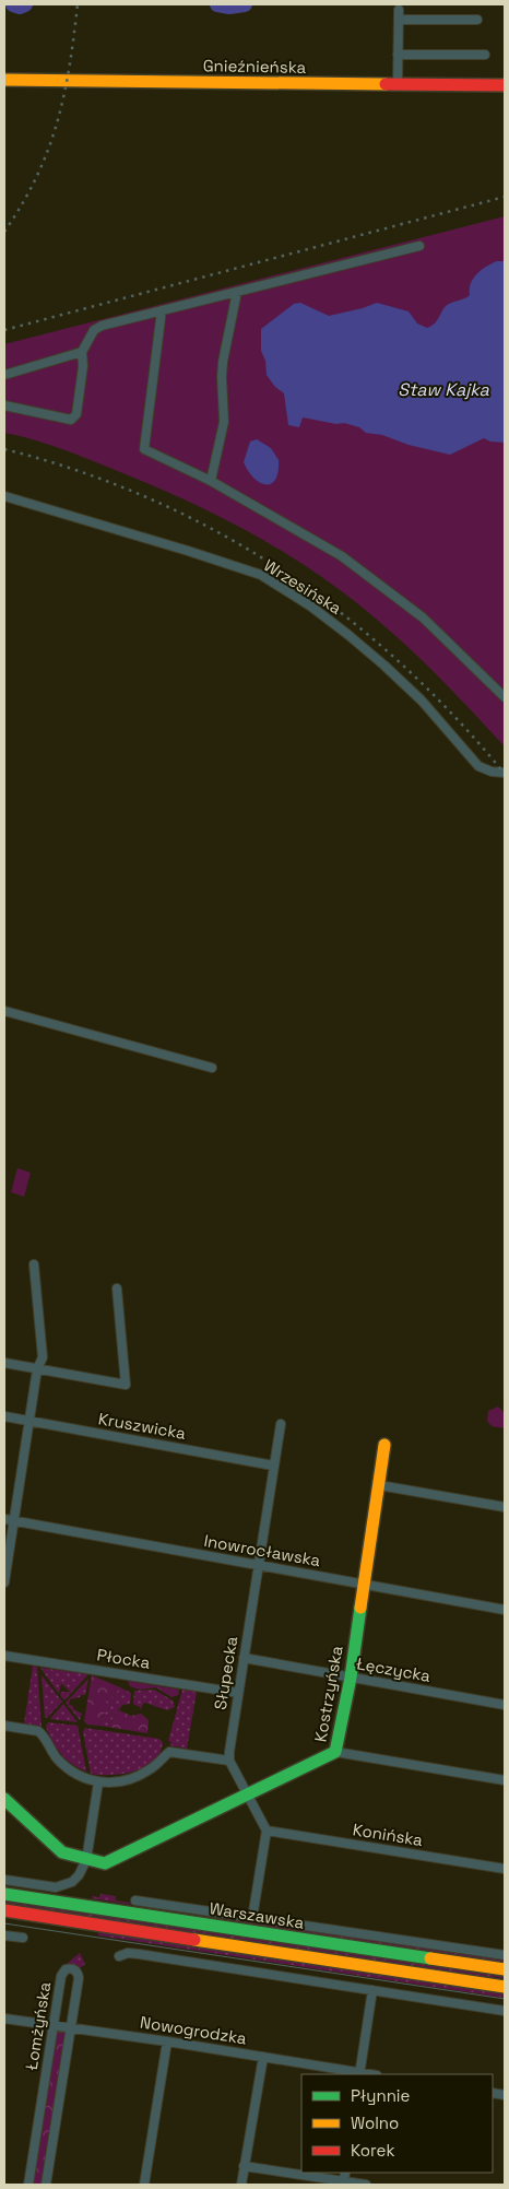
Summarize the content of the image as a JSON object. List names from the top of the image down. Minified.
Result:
{"streets":{"street":["Gnieźnieńska","Wrzesińska","Kruszwicka","Inowrocławska","Płocka","Łęczycka","Słupecka","Kostrzyńska","Konińska","Warszawska","Łomżyńska","Nowogrodzka"]},"crossings":[["Kruszwicka","Słupecka"],["Inowrocławska","Słupecka"],["Inowrocławska","Kostrzyńska"],["Płocka","Słupecka"],["Łęczycka","Słupecka"],["Łęczycka","Kostrzyńska"],["Łomżyńska","Nowogrodzka"]],"water":["Staw Kajka"],"legend":["Płynnie","Wolno","Korek"]}
